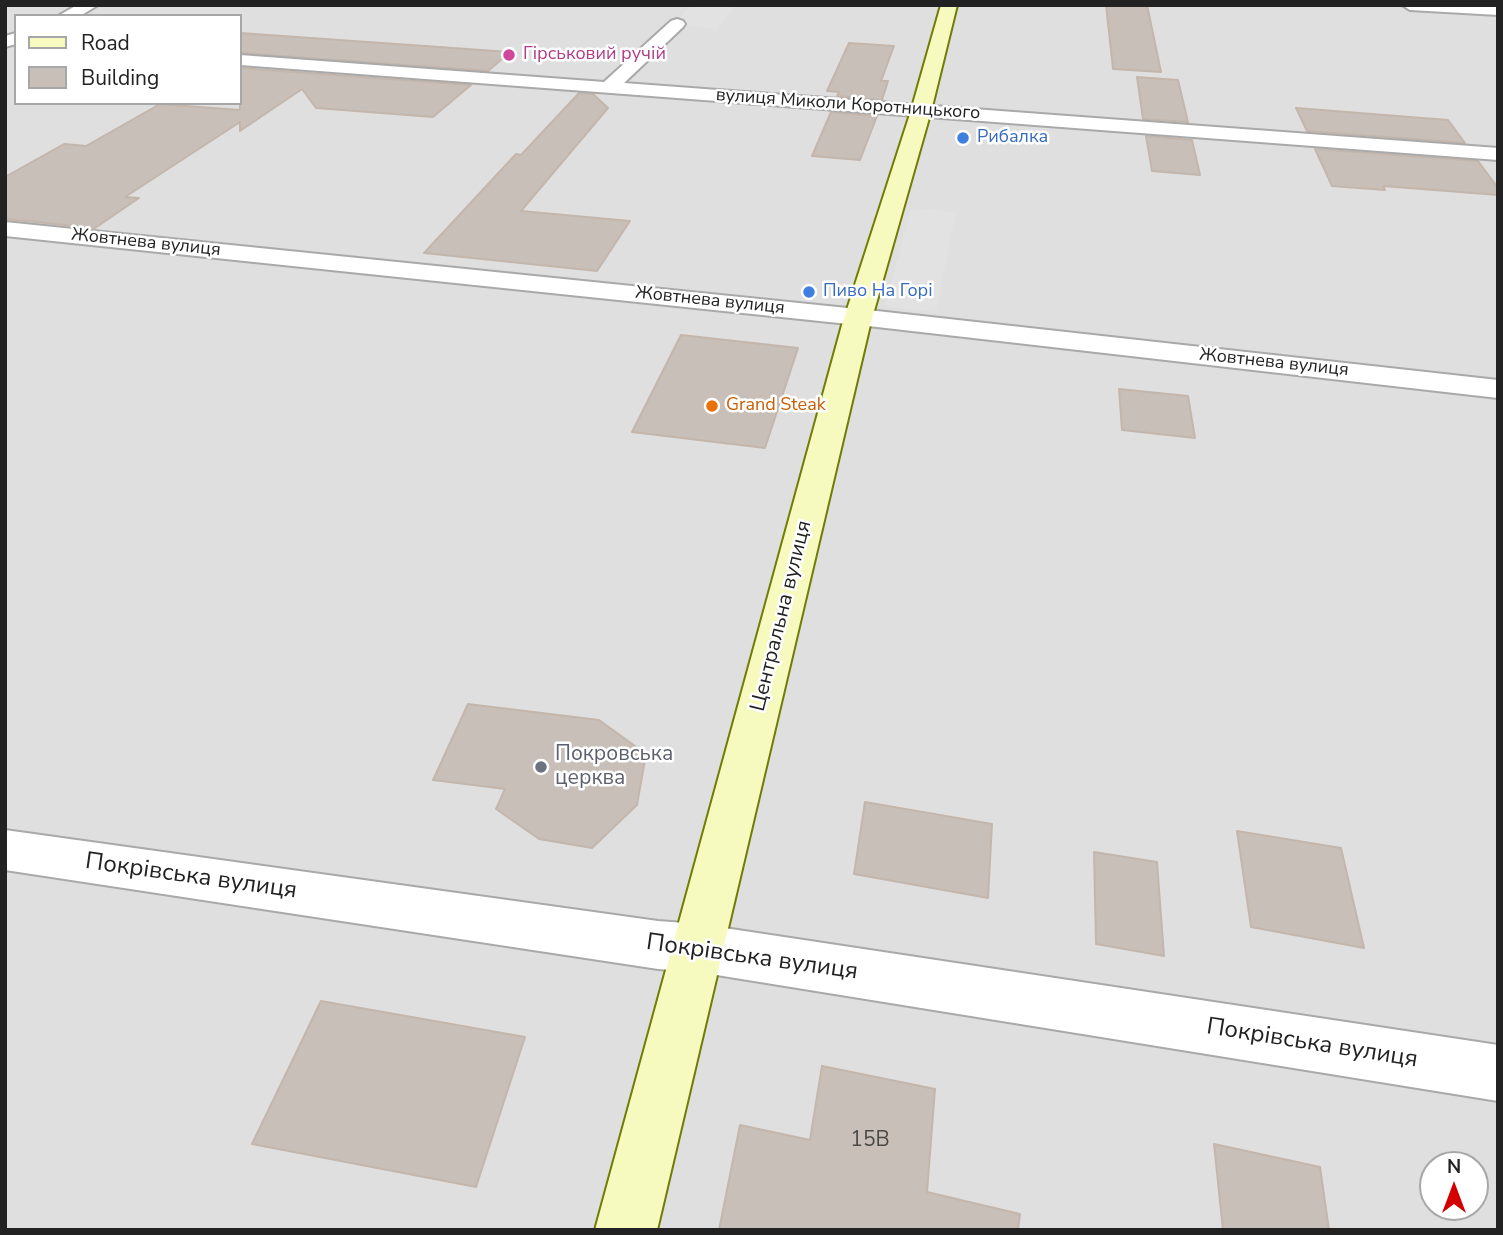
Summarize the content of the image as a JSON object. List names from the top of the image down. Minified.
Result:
{"streets":{"main road":["Центральна вулиця"],"street":["вулиця Миколи Коротницького","Жовтнева вулиця","Покрівська вулиця"]},"crossings":[["вулиця Миколи Коротницького","Центральна вулиця"],["Жовтнева вулиця","Центральна вулиця"],["Центральна вулиця","Покрівська вулиця"]],"places":["Гірськовий ручій","Рибалка","Пиво На Горі","Grand Steak","Покровська церква"],"house_numbers":["15В"],"legend":["Road","Building"],"north":"top"}
